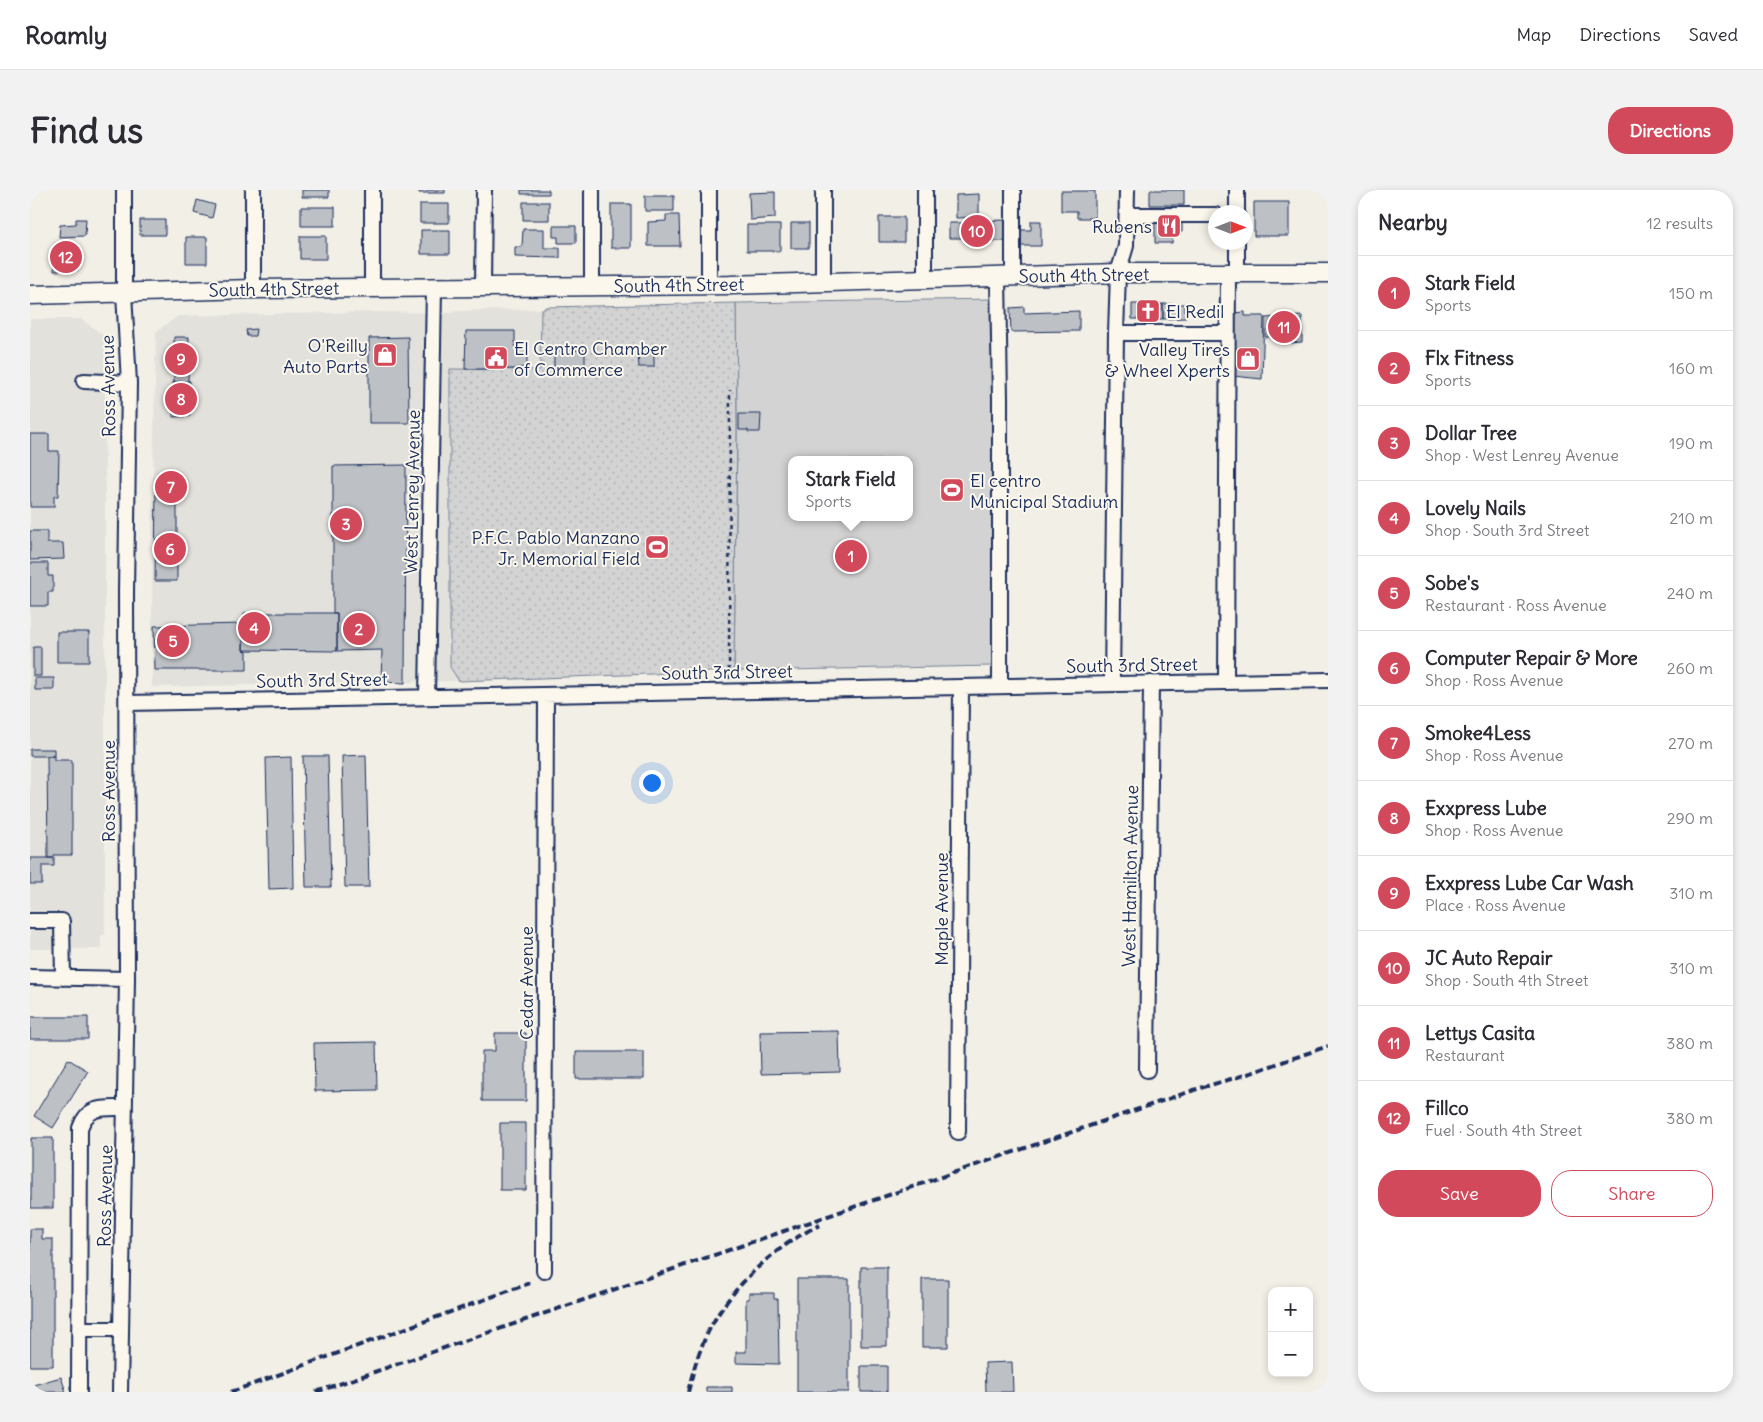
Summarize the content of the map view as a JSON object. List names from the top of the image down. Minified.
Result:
{"streets":{"main road":["South 4th Street"],"street":["Ross Avenue","West Lenrey Avenue","South 3rd Street","West Hamilton Avenue","Maple Avenue","Cedar Avenue"]},"crossings":[["South 4th Street","Ross Avenue"],["South 4th Street","West Lenrey Avenue"],["Ross Avenue","South 3rd Street"],["West Lenrey Avenue","South 3rd Street"],["South 3rd Street","West Hamilton Avenue"],["South 3rd Street","Maple Avenue"],["South 3rd Street","Cedar Avenue"]],"places":{"restaurant":["Rubens"],"church":["El Redil"],"shop":["O'Reilly Auto Parts","Valley Tires & Wheel Xperts"],"public building":["El Centro Chamber of Commerce"],"sports":["El centro Municipal Stadium","P.F.C. Pablo Manzano Jr. Memorial Field"]},"north":"right","page":{"header":"Roamly","nav":["Map","Directions","Saved"],"buttons":["Directions",["Save","Share"]],"title":"Find us","heading":["Nearby","12 results"],"pins":["10","12","11","9","8","7","3","6","1","4","2","5"],"list":[{"mark":"1","name":"Stark Field","note":"Sports","value":"150 m"},{"mark":"2","name":"Flx Fitness","note":"Sports","value":"160 m"},{"mark":"3","name":"Dollar Tree","note":"Shop · West Lenrey Avenue","value":"190 m"},{"mark":"4","name":"Lovely Nails","note":"Shop · South 3rd Street","value":"210 m"},{"mark":"5","name":"Sobe's","note":"Restaurant · Ross Avenue","value":"240 m"},{"mark":"6","name":"Computer Repair & More","note":"Shop · Ross Avenue","value":"260 m"},{"mark":"7","name":"Smoke4Less","note":"Shop · Ross Avenue","value":"270 m"},{"mark":"8","name":"Exxpress Lube","note":"Shop · Ross Avenue","value":"290 m"},{"mark":"9","name":"Exxpress Lube Car Wash","note":"Place · Ross Avenue","value":"310 m"},{"mark":"10","name":"JC Auto Repair","note":"Shop · South 4th Street","value":"310 m"},{"mark":"11","name":"Lettys Casita","note":"Restaurant","value":"380 m"},{"mark":"12","name":"Fillco","note":"Fuel · South 4th Street","value":"380 m"}],"popup":["Stark Field","Sports"],"map_buttons":["+","−"]}}
